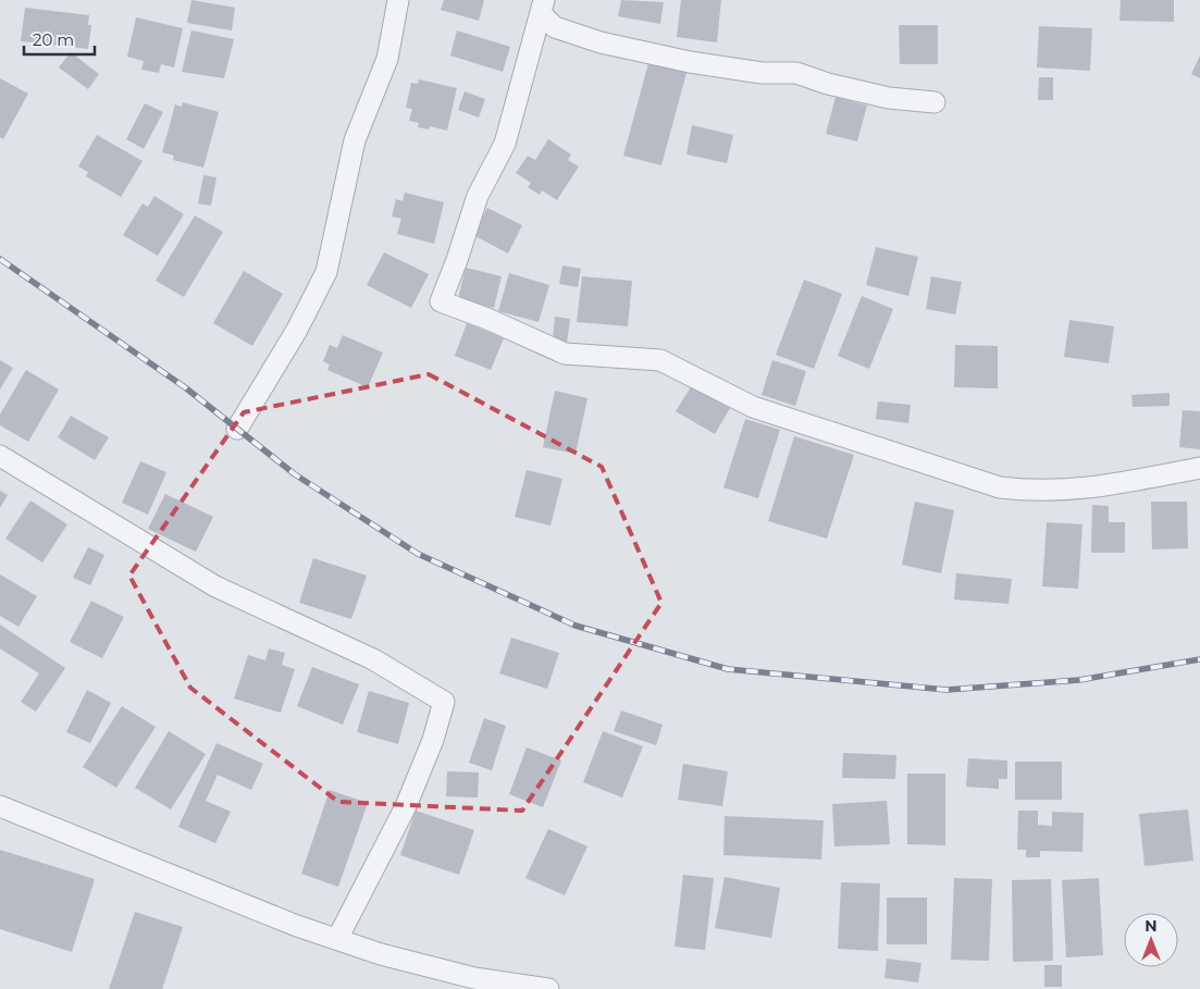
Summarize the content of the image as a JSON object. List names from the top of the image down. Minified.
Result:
{"scale_bar":"20 m","north":"top"}
